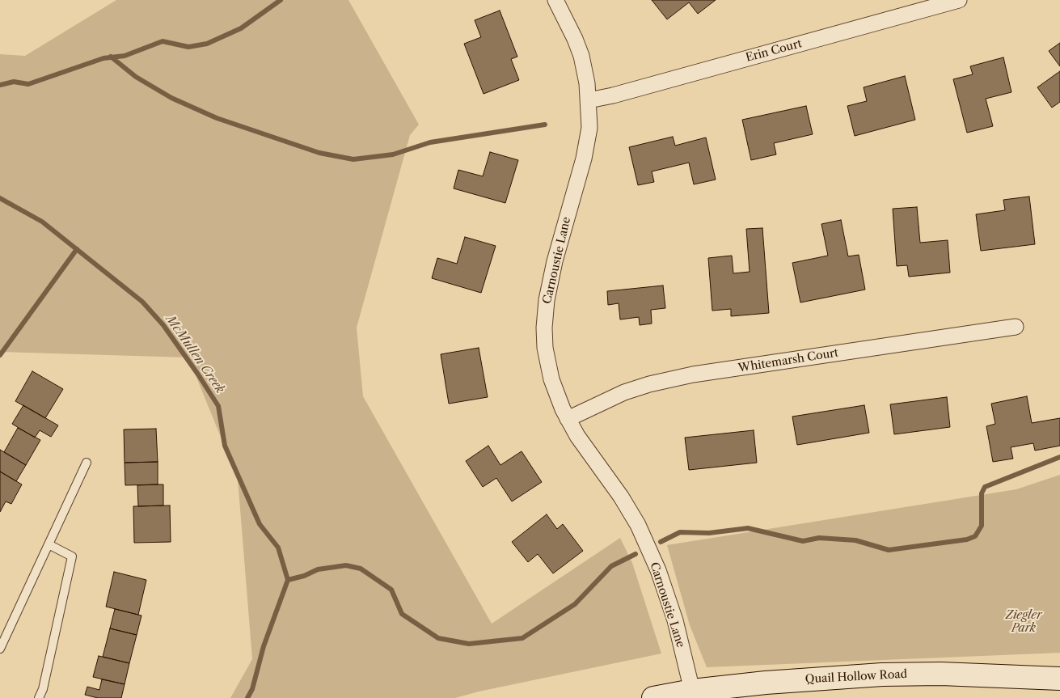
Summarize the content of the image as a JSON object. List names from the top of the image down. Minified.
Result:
{"streets":{"main road":["Quail Hollow Road"],"street":["Erin Court","Carnoustie Lane","Whitemarsh Court"]},"crossings":[["Erin Court","Carnoustie Lane"],["Carnoustie Lane","Whitemarsh Court"],["Carnoustie Lane","Quail Hollow Road"]],"water":["McMullen Creek"],"parks":["Ziegler Park"]}
